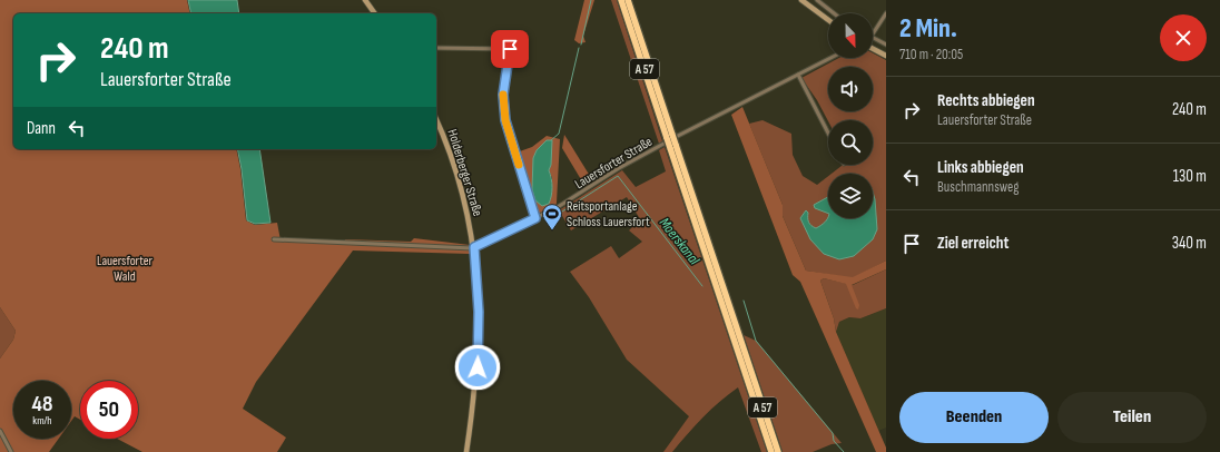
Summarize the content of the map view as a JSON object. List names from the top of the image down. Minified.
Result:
{"streets":{"highway":["A 57"],"main road":["Holderberger Straße"],"street":["Lauersforter Straße"]},"crossings":[["Lauersforter Straße","Holderberger Straße"]],"water":["Moerskanal"],"parks":["Lauersforter Wald"],"places":{"sports":["Reitsportanlage Schloss Lauersfort"]},"north":"bottom","page":{"heading":["2 Min.","710 m · 20:05"],"turn":["240 m","Lauersforter Straße"],"list":[{"name":"Rechts abbiegen","note":"Lauersforter Straße","value":"240 m"},{"name":"Links abbiegen","note":"Buschmannsweg","value":"130 m"},{"name":"Ziel erreicht","value":"340 m"}],"then":"Dann","speed":"48 km/h","limit":"50","buttons":["Beenden","Teilen"]}}
